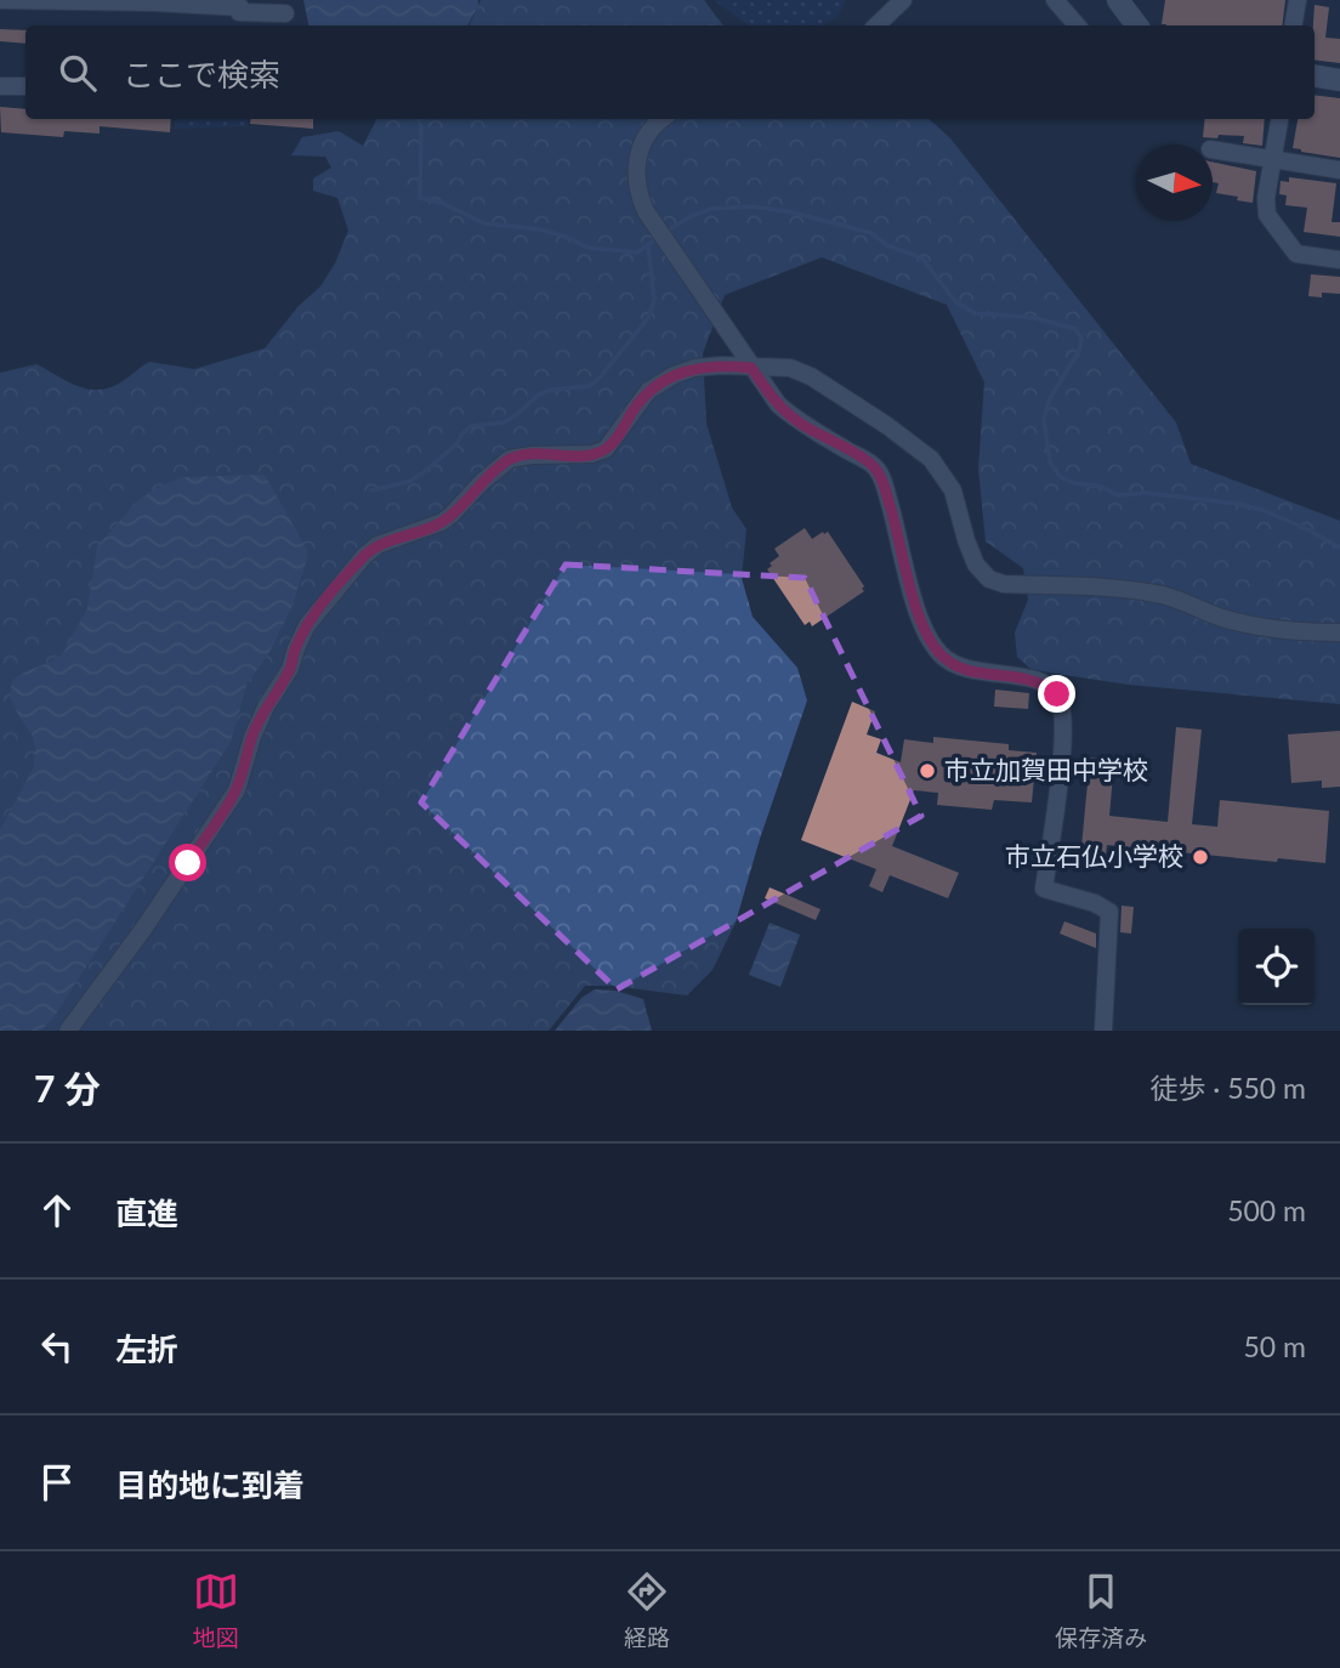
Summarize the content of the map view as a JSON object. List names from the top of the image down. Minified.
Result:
{"places":["市立加賀田中学校","市立石仏小学校"],"north":"right","page":{"search":"ここで検索","heading":["7 分","徒歩 · 550 m"],"list":[["直進","500 m"],["左折","50 m"],"目的地に到着"],"nav":["地図","経路","保存済み"]}}
